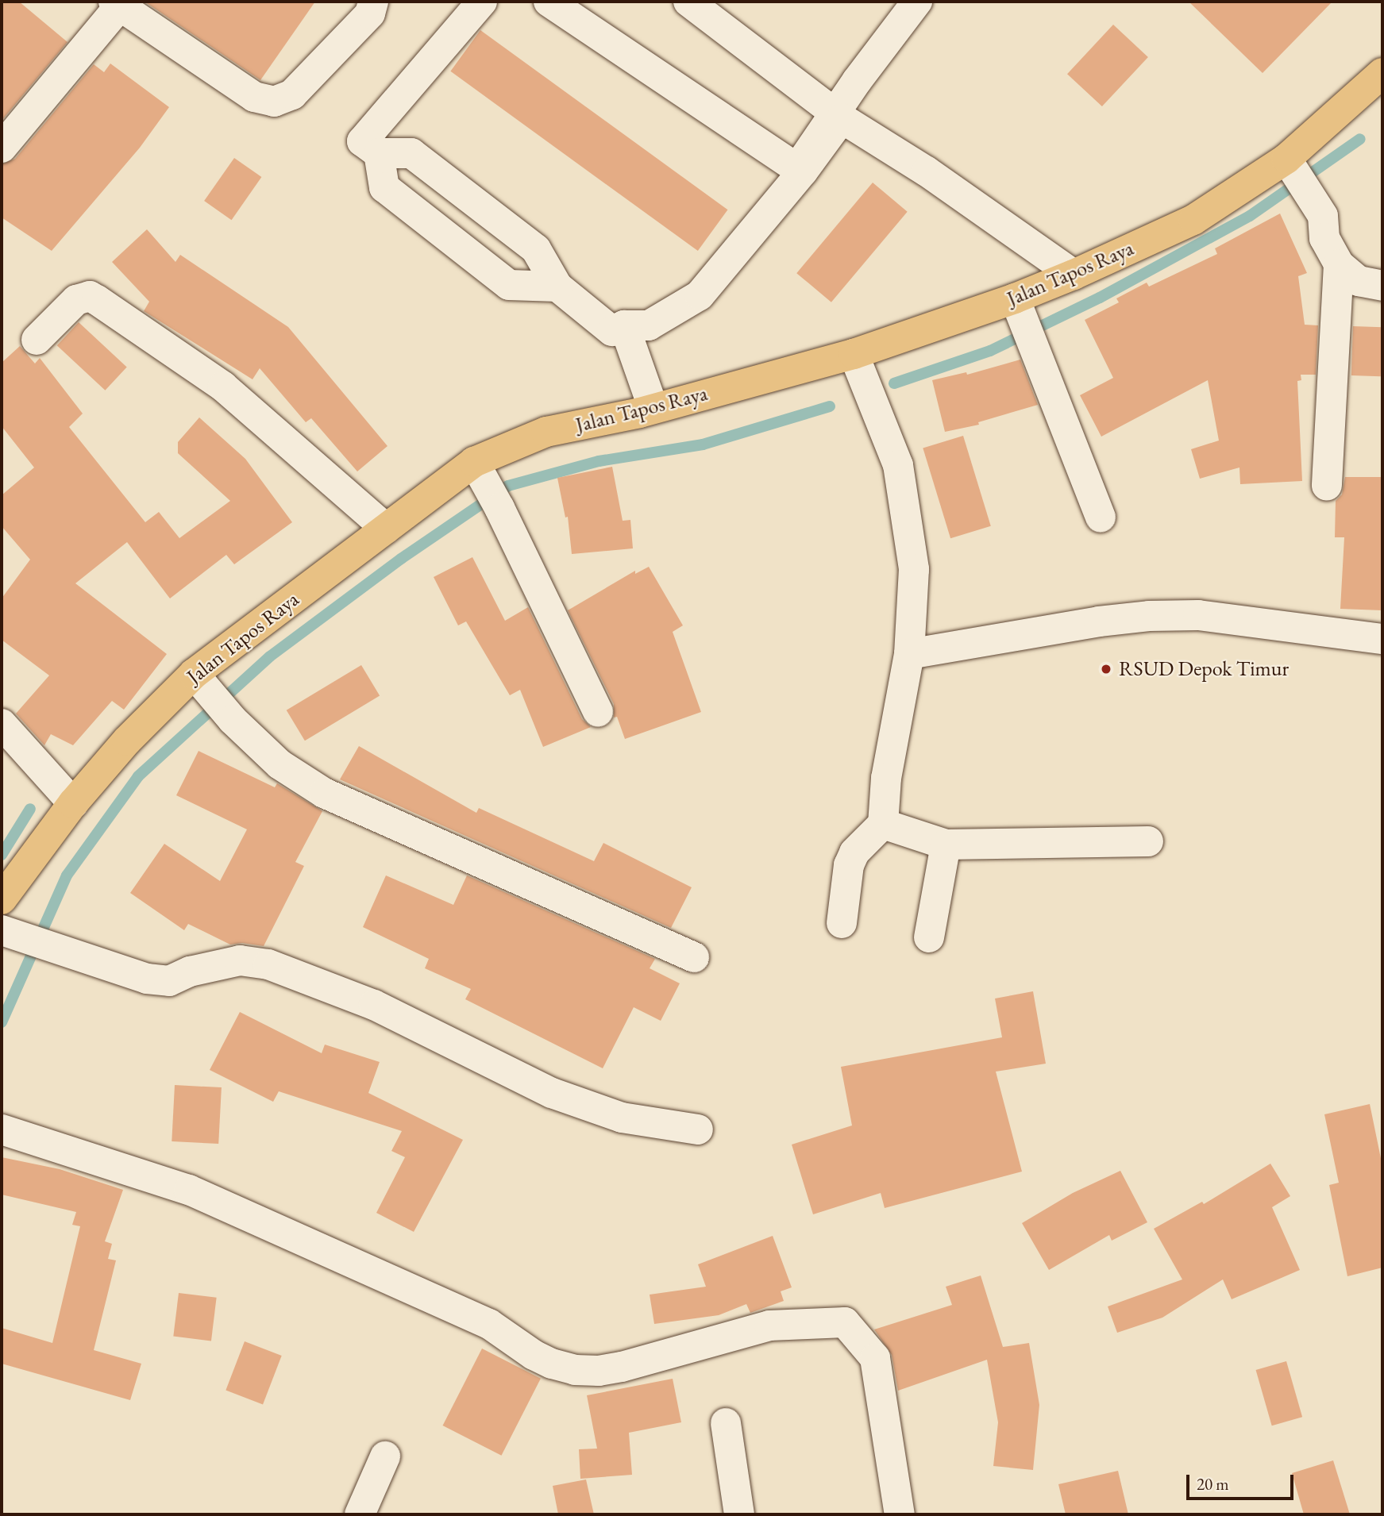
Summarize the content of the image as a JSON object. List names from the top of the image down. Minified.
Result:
{"streets":{"main road":["Jalan Tapos Raya"]},"places":["RSUD Depok Timur"],"scale_bar":"20 m"}
